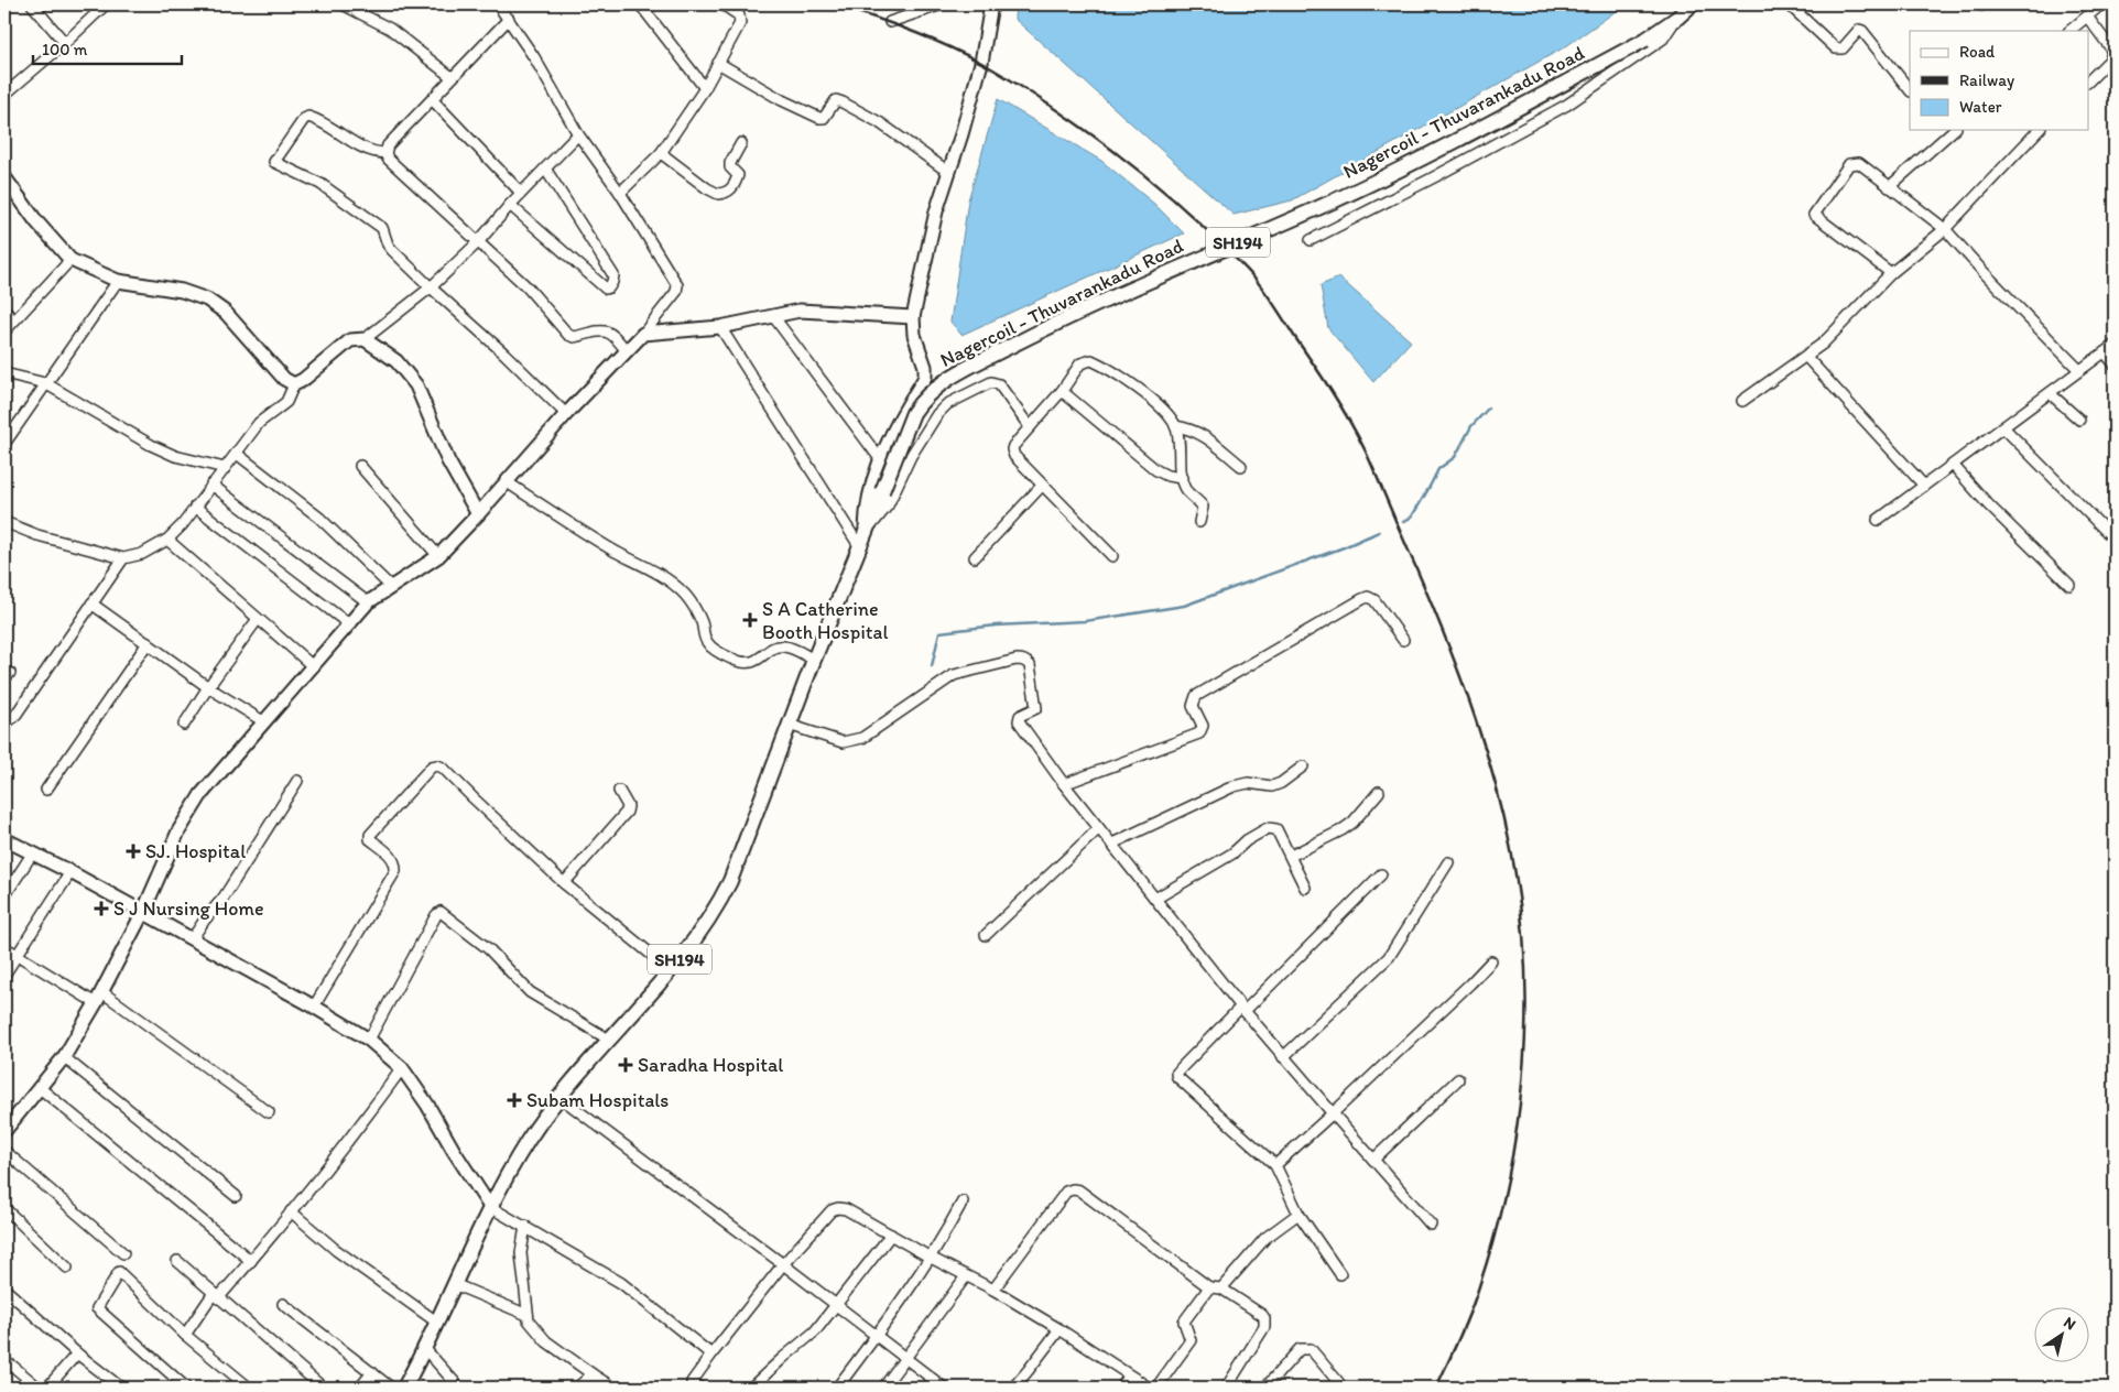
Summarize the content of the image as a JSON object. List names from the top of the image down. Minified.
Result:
{"streets":{"main road":["Nagercoil - Thuvarankadu Road","SH194"]},"places":{"health":["S A Catherine Booth Hospital","SJ. Hospital","S J Nursing Home","Saradha Hospital","Subam Hospitals"]},"legend":["Road","Railway","Water"],"scale_bar":"100 m","north":"top right"}
